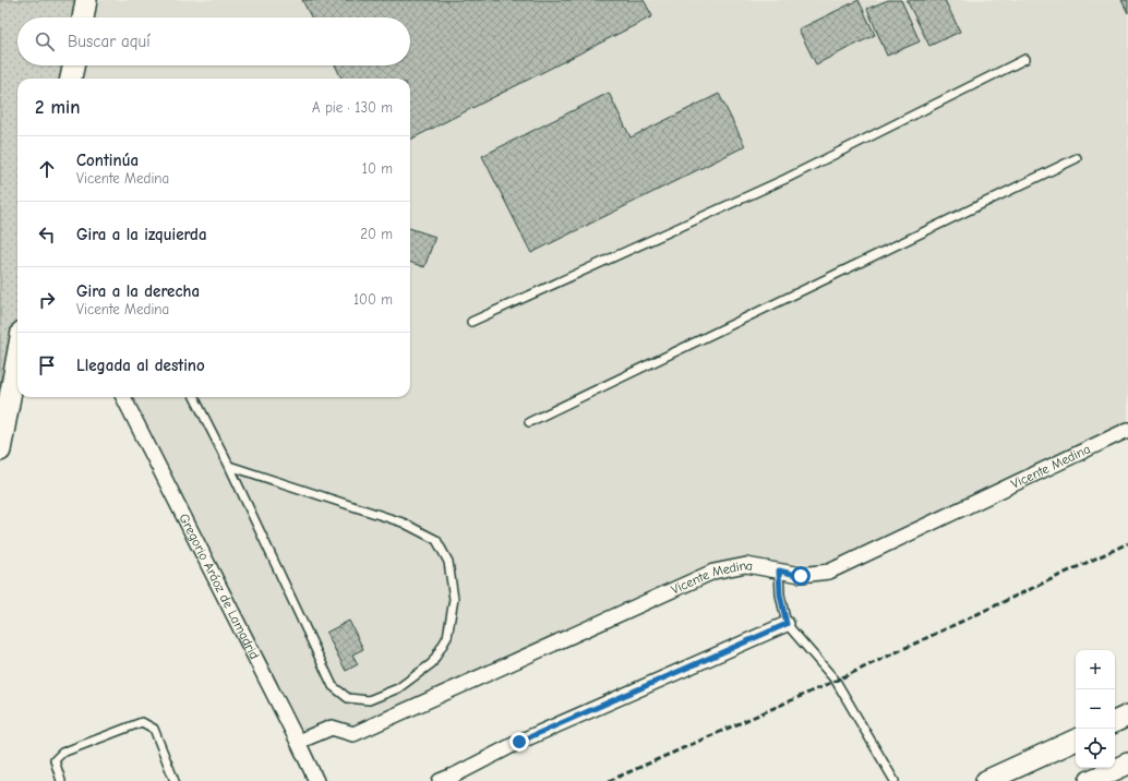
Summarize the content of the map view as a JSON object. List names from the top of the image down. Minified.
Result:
{"streets":{"street":["Vicente Medina","Gregorio Aráoz de Lamadrid"]},"crossings":[["Vicente Medina","Gregorio Aráoz de Lamadrid"]],"page":{"search":"Buscar aquí","heading":["2 min","A pie · 130 m"],"list":[["Continúa","Vicente Medina","10 m"],["Gira a la izquierda","20 m"],["Gira a la derecha","Vicente Medina","100 m"],"Llegada al destino"],"map_buttons":["+","−"]}}
